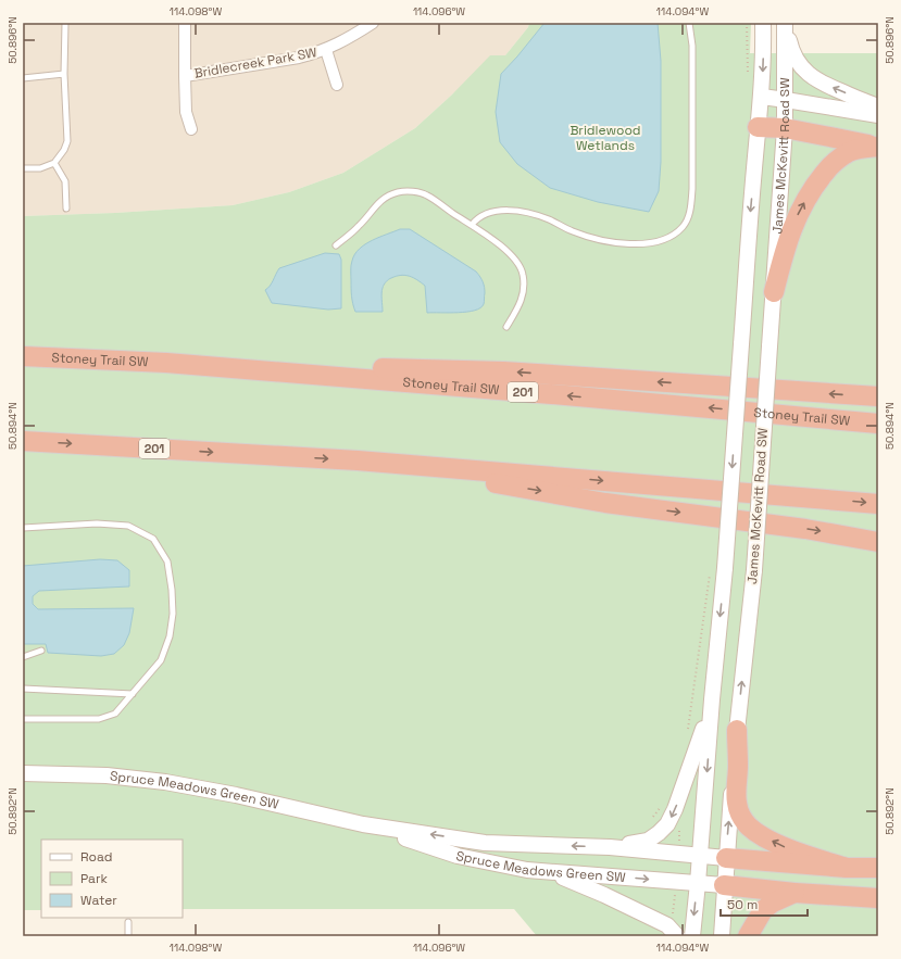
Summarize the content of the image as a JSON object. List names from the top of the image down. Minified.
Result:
{"streets":{"highway":["Stoney Trail SW","201"],"main road":["James McKevitt Road SW","Spruce Meadows Green SW"],"street":["Bridlecreek Park SW"]},"crossings":[["James McKevitt Road SW","Spruce Meadows Green SW"]],"parks":["Bridlewood Wetlands"],"legend":["Road","Park","Water"],"scale_bar":"50 m","coordinates":["114.098°W","114.096°W","114.094°W","50.896°N","50.894°N","50.892°N"]}
